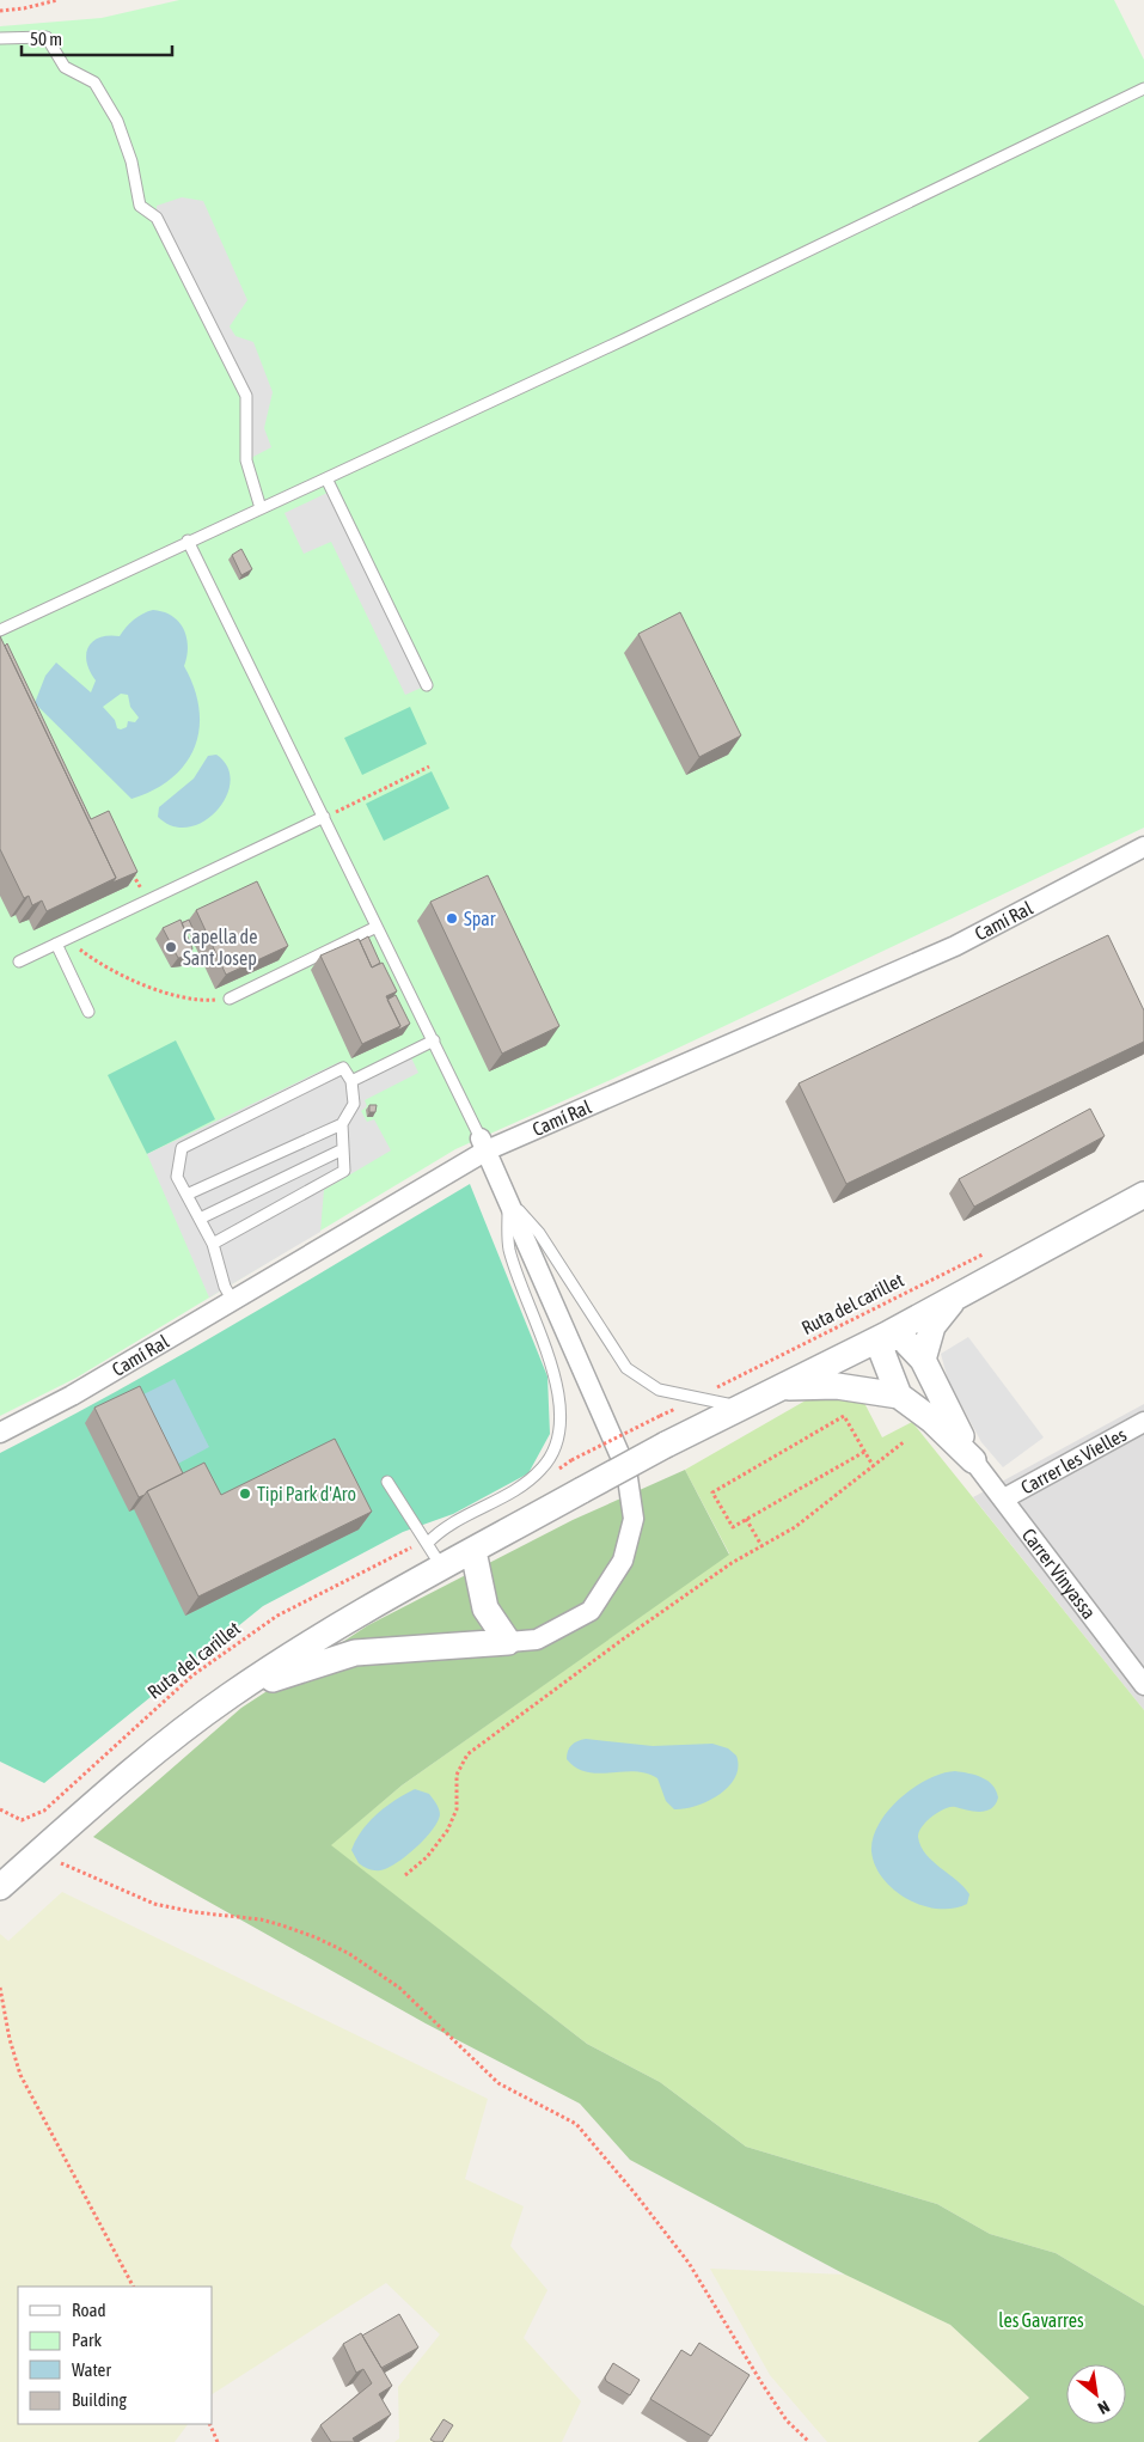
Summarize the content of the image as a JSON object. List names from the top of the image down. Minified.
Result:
{"streets":{"street":["Camí Ral","Carrer les Vielles","Carrer Vinyassa"],"path":["Ruta del carillet"]},"crossings":[["Carrer les Vielles","Carrer Vinyassa"]],"parks":["les Gavarres"],"places":["Spar","Capella de Sant Josep","Tipi Park d'Aro"],"legend":["Road","Park","Water","Building"],"scale_bar":"50 m","north":"bottom right"}
